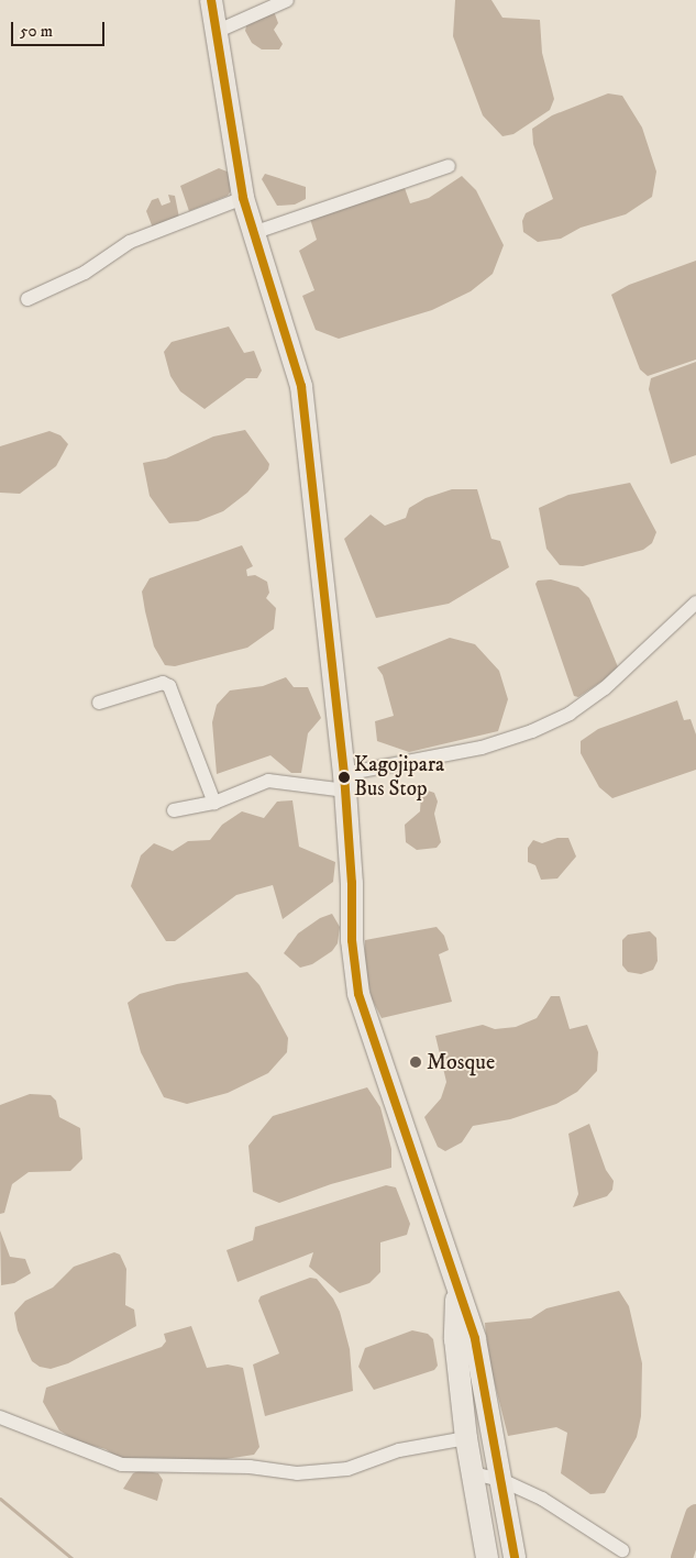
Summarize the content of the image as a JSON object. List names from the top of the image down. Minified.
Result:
{"places":["Kagojipara Bus Stop","Mosque"],"scale_bar":"50 m"}
